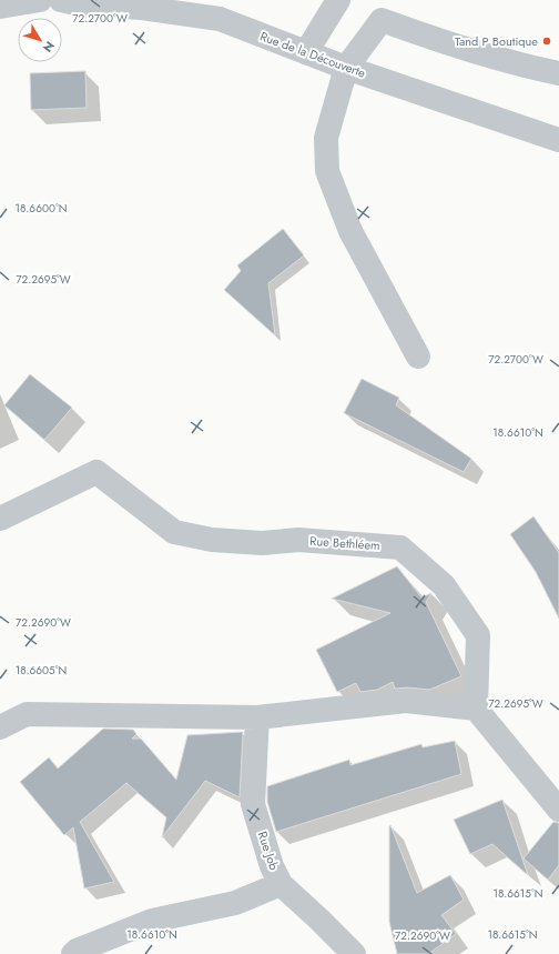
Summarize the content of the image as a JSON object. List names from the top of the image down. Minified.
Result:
{"streets":{"street":["Rue de la Découverte","Rue Bethléem","Rue Job"]},"places":["Tand P Boutique"],"north":"bottom right","coordinates":["72.2700°W","18.6600°N","72.2695°W","18.6610°N","72.2690°W","18.6605°N","18.6615°N"]}
